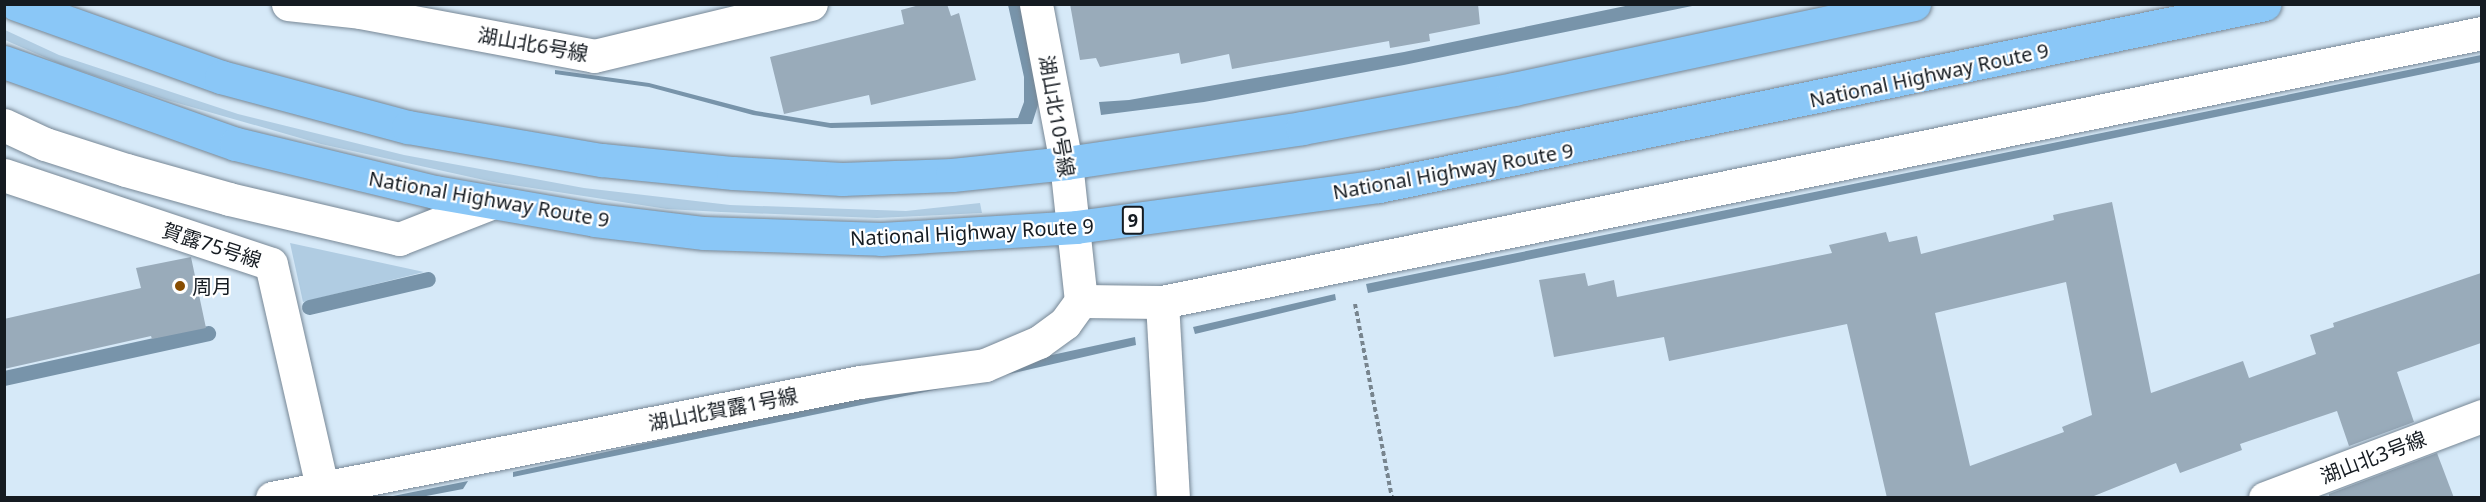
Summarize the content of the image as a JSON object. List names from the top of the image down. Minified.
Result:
{"streets":{"highway":["National Highway Route 9","9"],"street":["湖山北6号線","湖山北10号線","賀露75号線","湖山北賀露1号線","湖山北3号線"]},"crossings":[["National Highway Route 9","湖山北10号線"],["賀露75号線","湖山北賀露1号線"]],"places":["周月"]}
